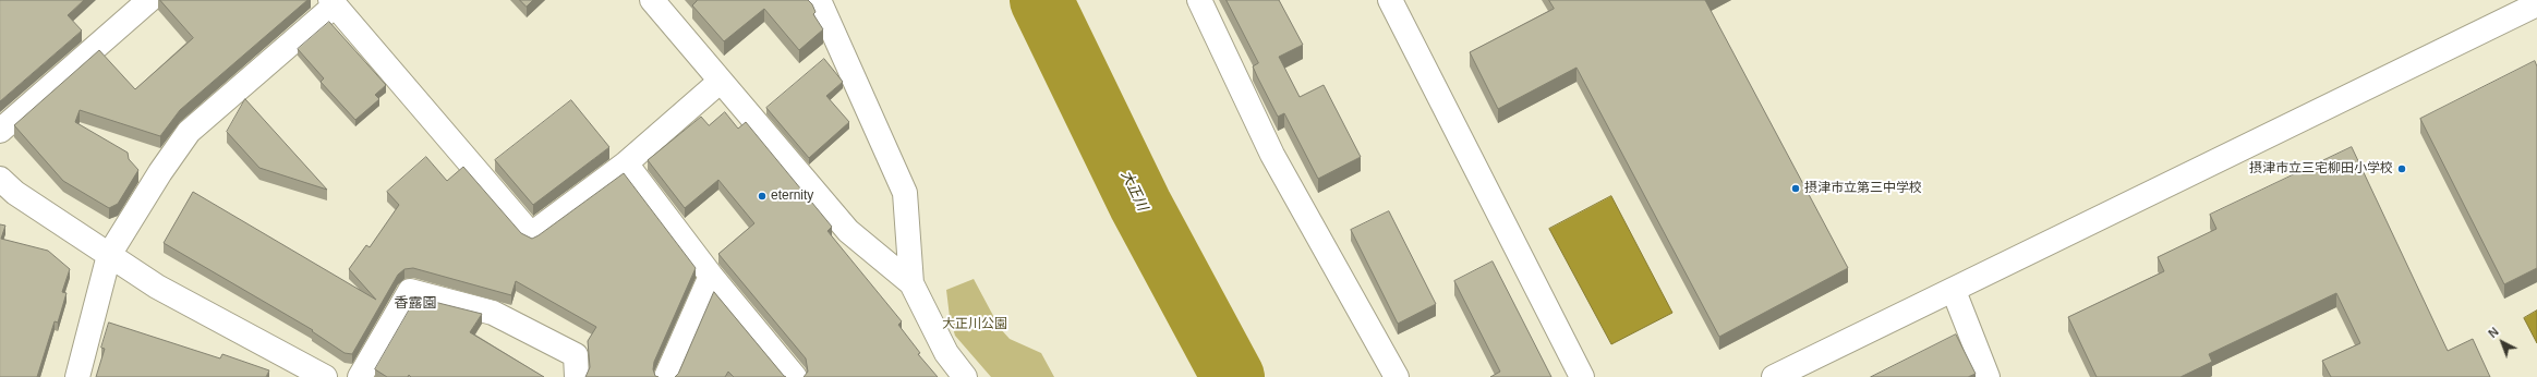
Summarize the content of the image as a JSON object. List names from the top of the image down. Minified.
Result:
{"districts":["香露園"],"water":["大正川"],"parks":["大正川公園"],"places":["摂津市立三宅柳田小学校","摂津市立第三中学校","eternity"],"north":"top left"}
